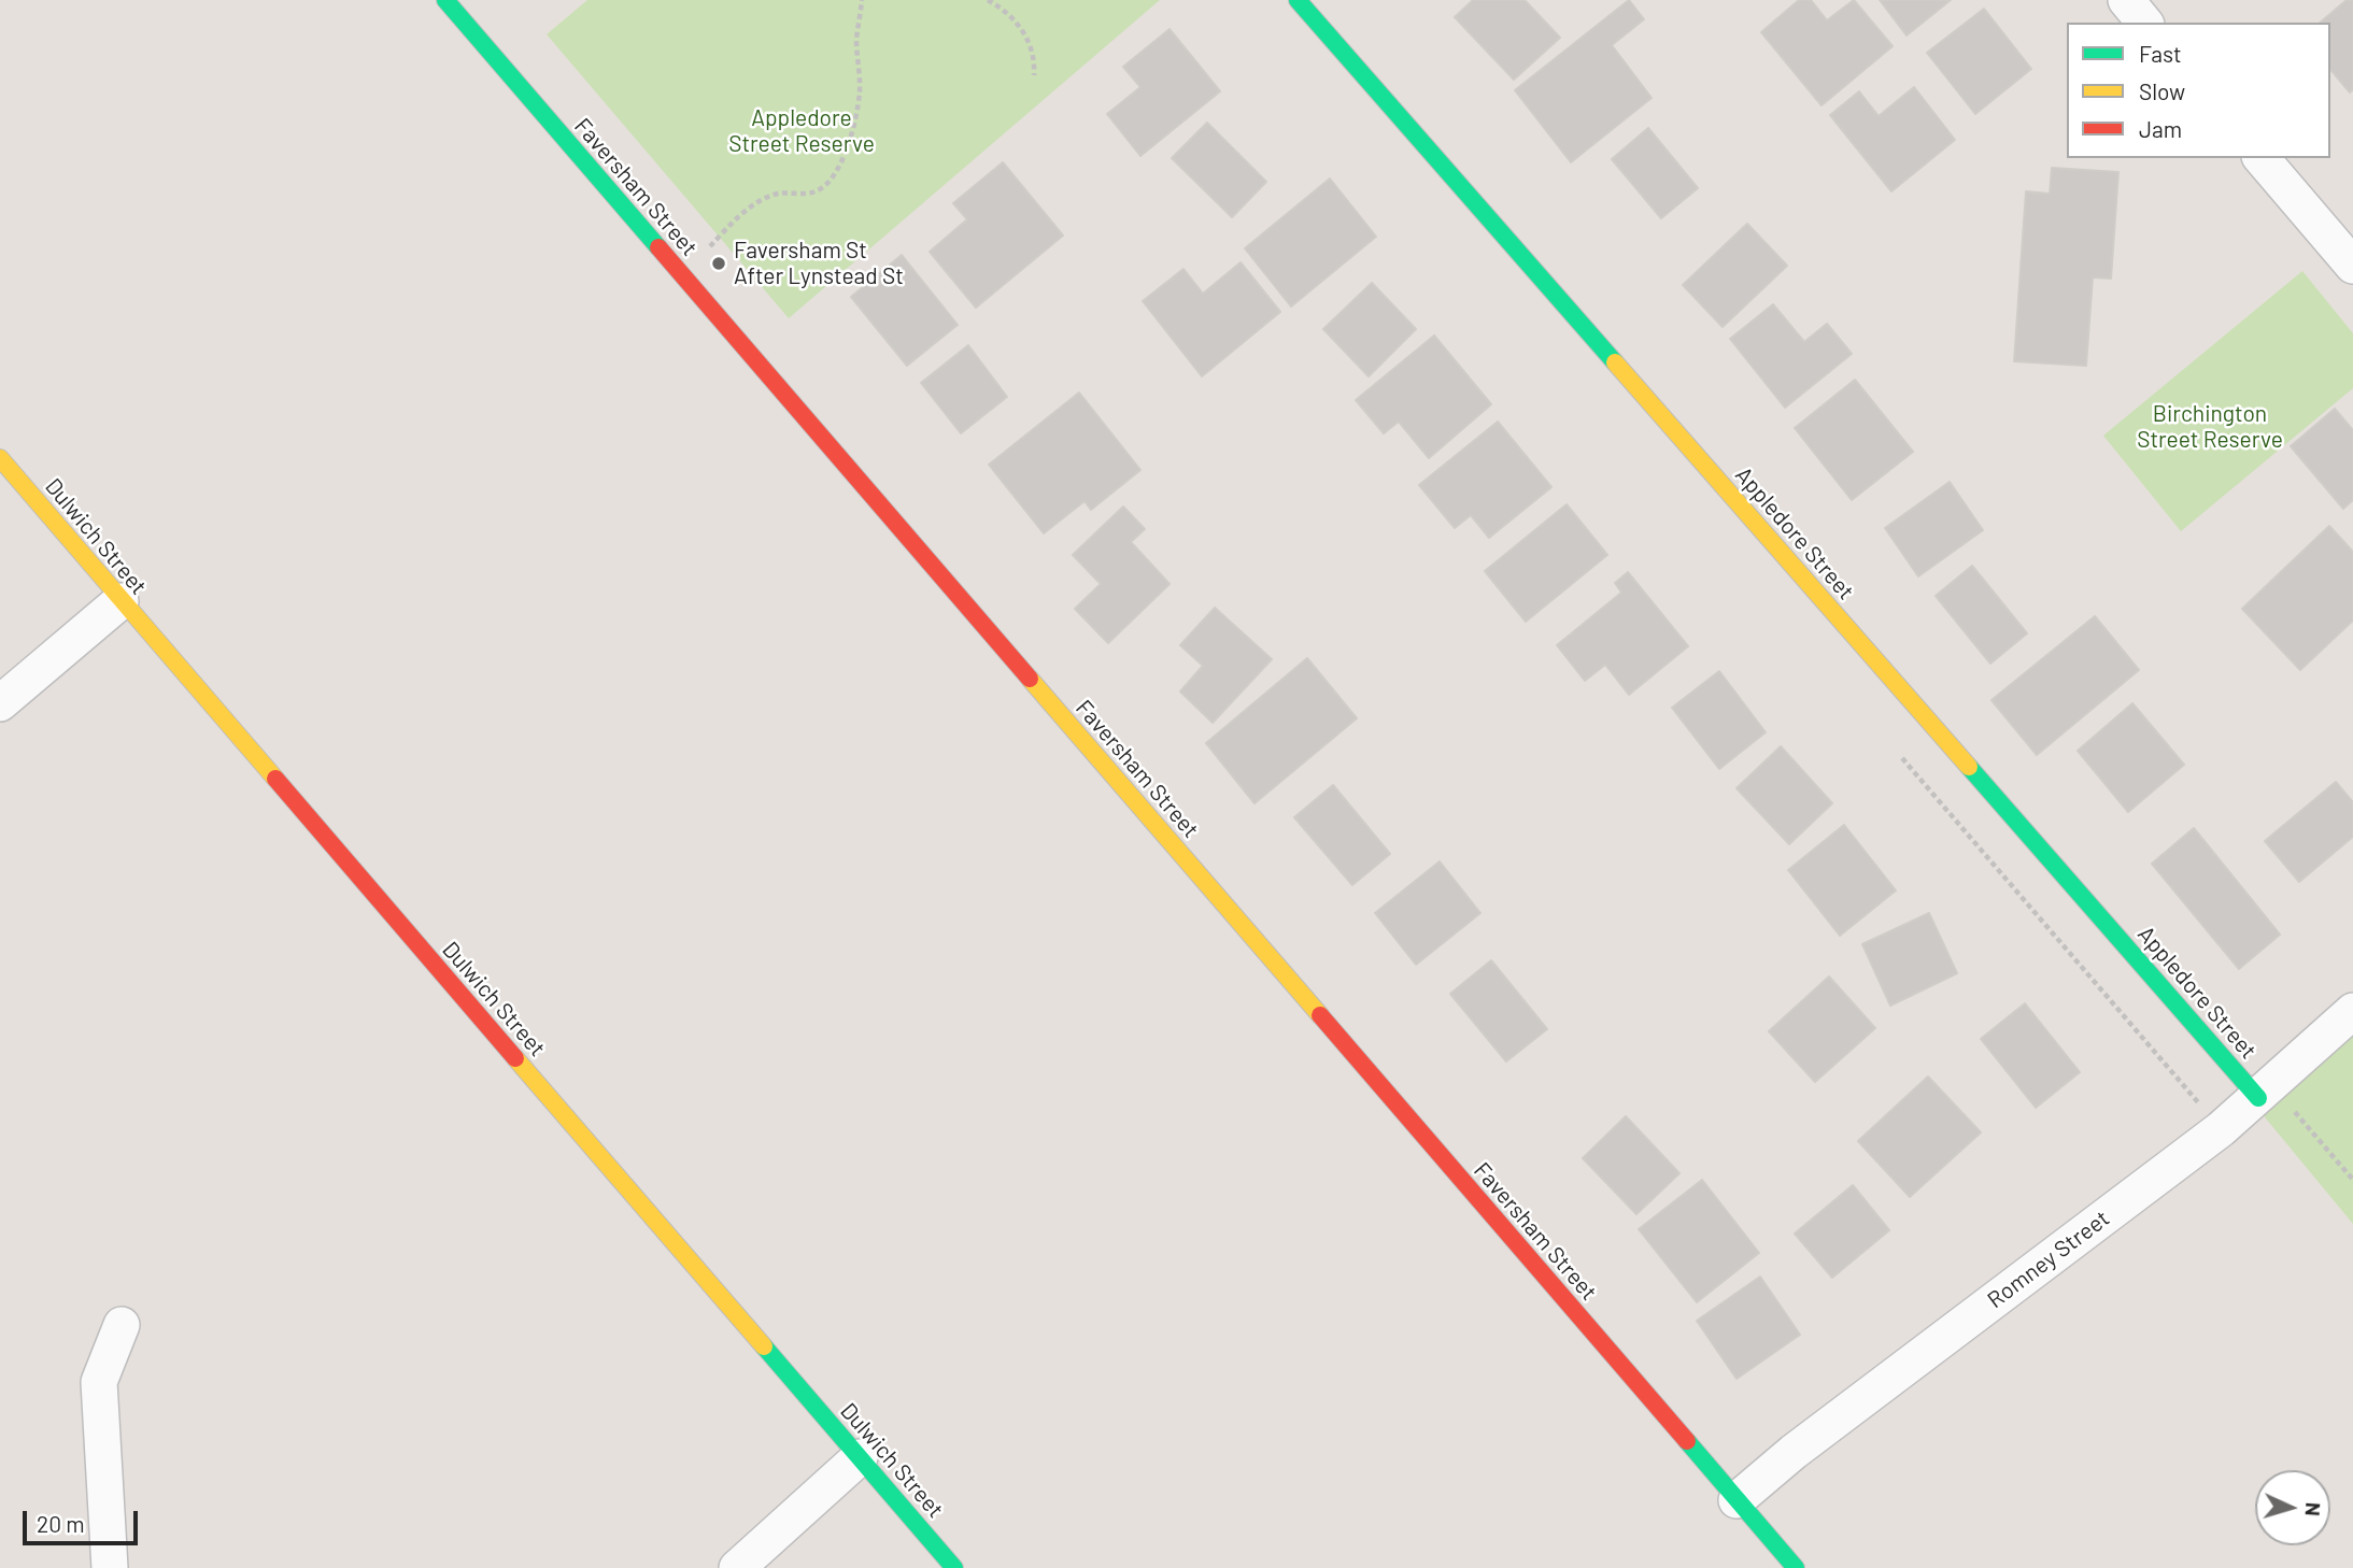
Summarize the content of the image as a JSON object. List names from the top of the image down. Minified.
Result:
{"streets":{"street":["Faversham Street","Appledore Street","Dulwich Street","Romney Street"]},"crossings":[["Faversham Street","Romney Street"],["Appledore Street","Romney Street"]],"parks":["Appledore Street Reserve","Birchington Street Reserve"],"places":["Faversham St After Lynstead St"],"legend":["Fast","Slow","Jam"],"scale_bar":"20 m","north":"right"}
